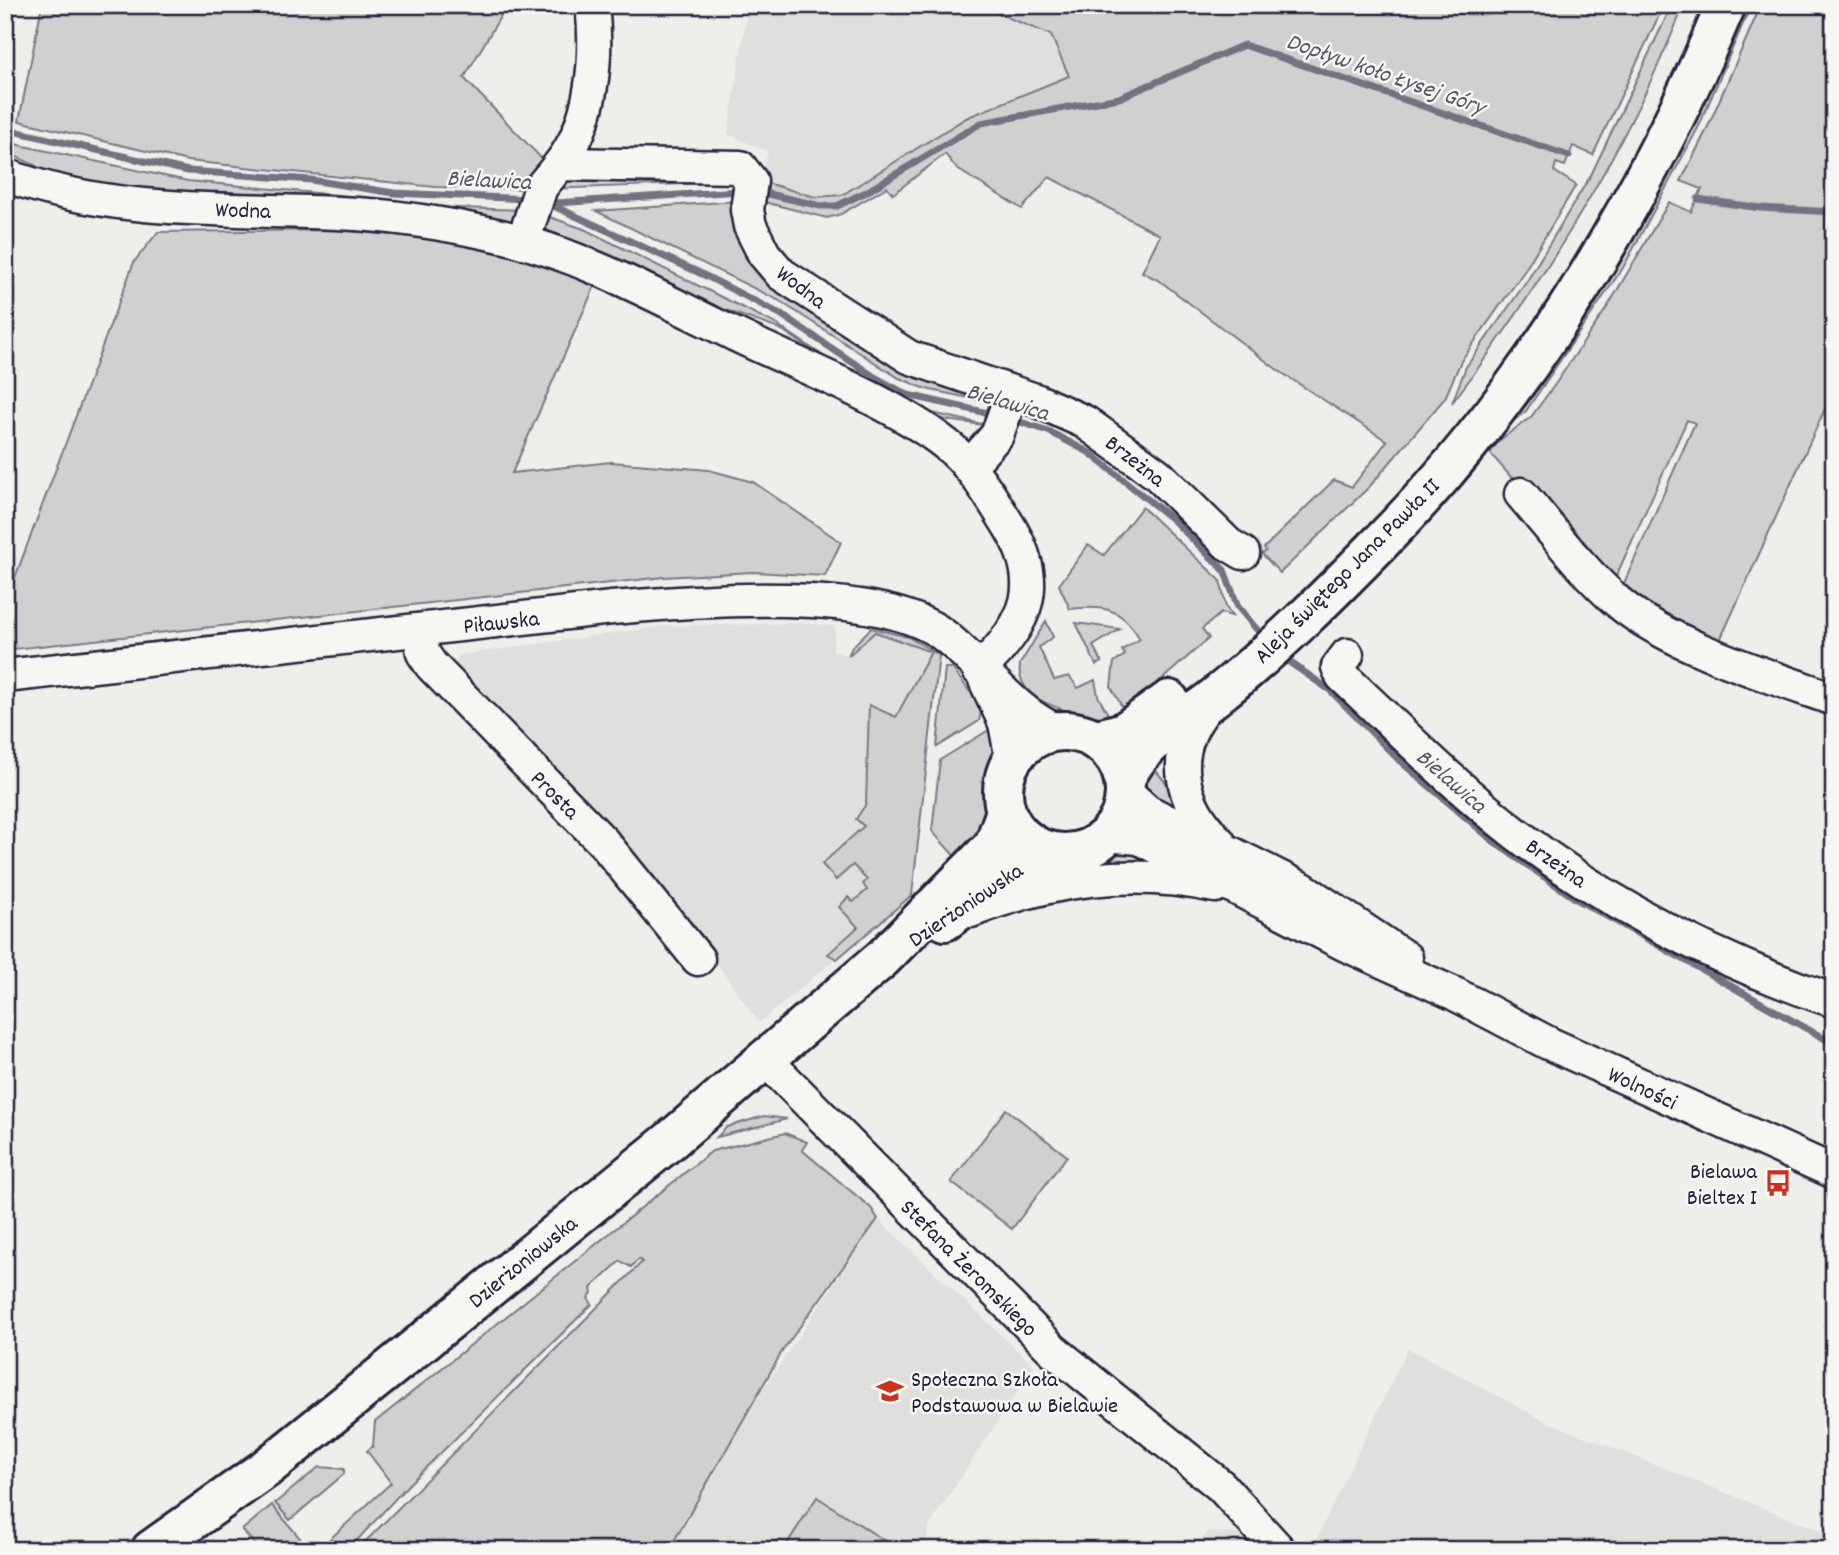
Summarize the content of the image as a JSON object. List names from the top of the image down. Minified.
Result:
{"streets":{"main road":["Aleja świętego Jana Pawła II","Dzierżoniowska"],"street":["Wodna","Brzeżna","Piławska","Prosta","Wolności","Stefana Żeromskiego"]},"crossings":[["Wodna","Brzeżna"],["Wodna","Piławska"],["Aleja świętego Jana Pawła II","Piławska"],["Aleja świętego Jana Pawła II","Dzierżoniowska"],["Aleja świętego Jana Pawła II","Wolności"],["Piławska","Prosta"],["Piławska","Dzierżoniowska"],["Piławska","Wolności"],["Dzierżoniowska","Wolności"],["Dzierżoniowska","Stefana Żeromskiego"]],"water":["Dopływ koło Łysej Góry","Bielawica"],"places":{"bus stop":["Bielawa Bieltex I"],"school or university":["Społeczna Szkoła Podstawowa w Bielawie"]}}
